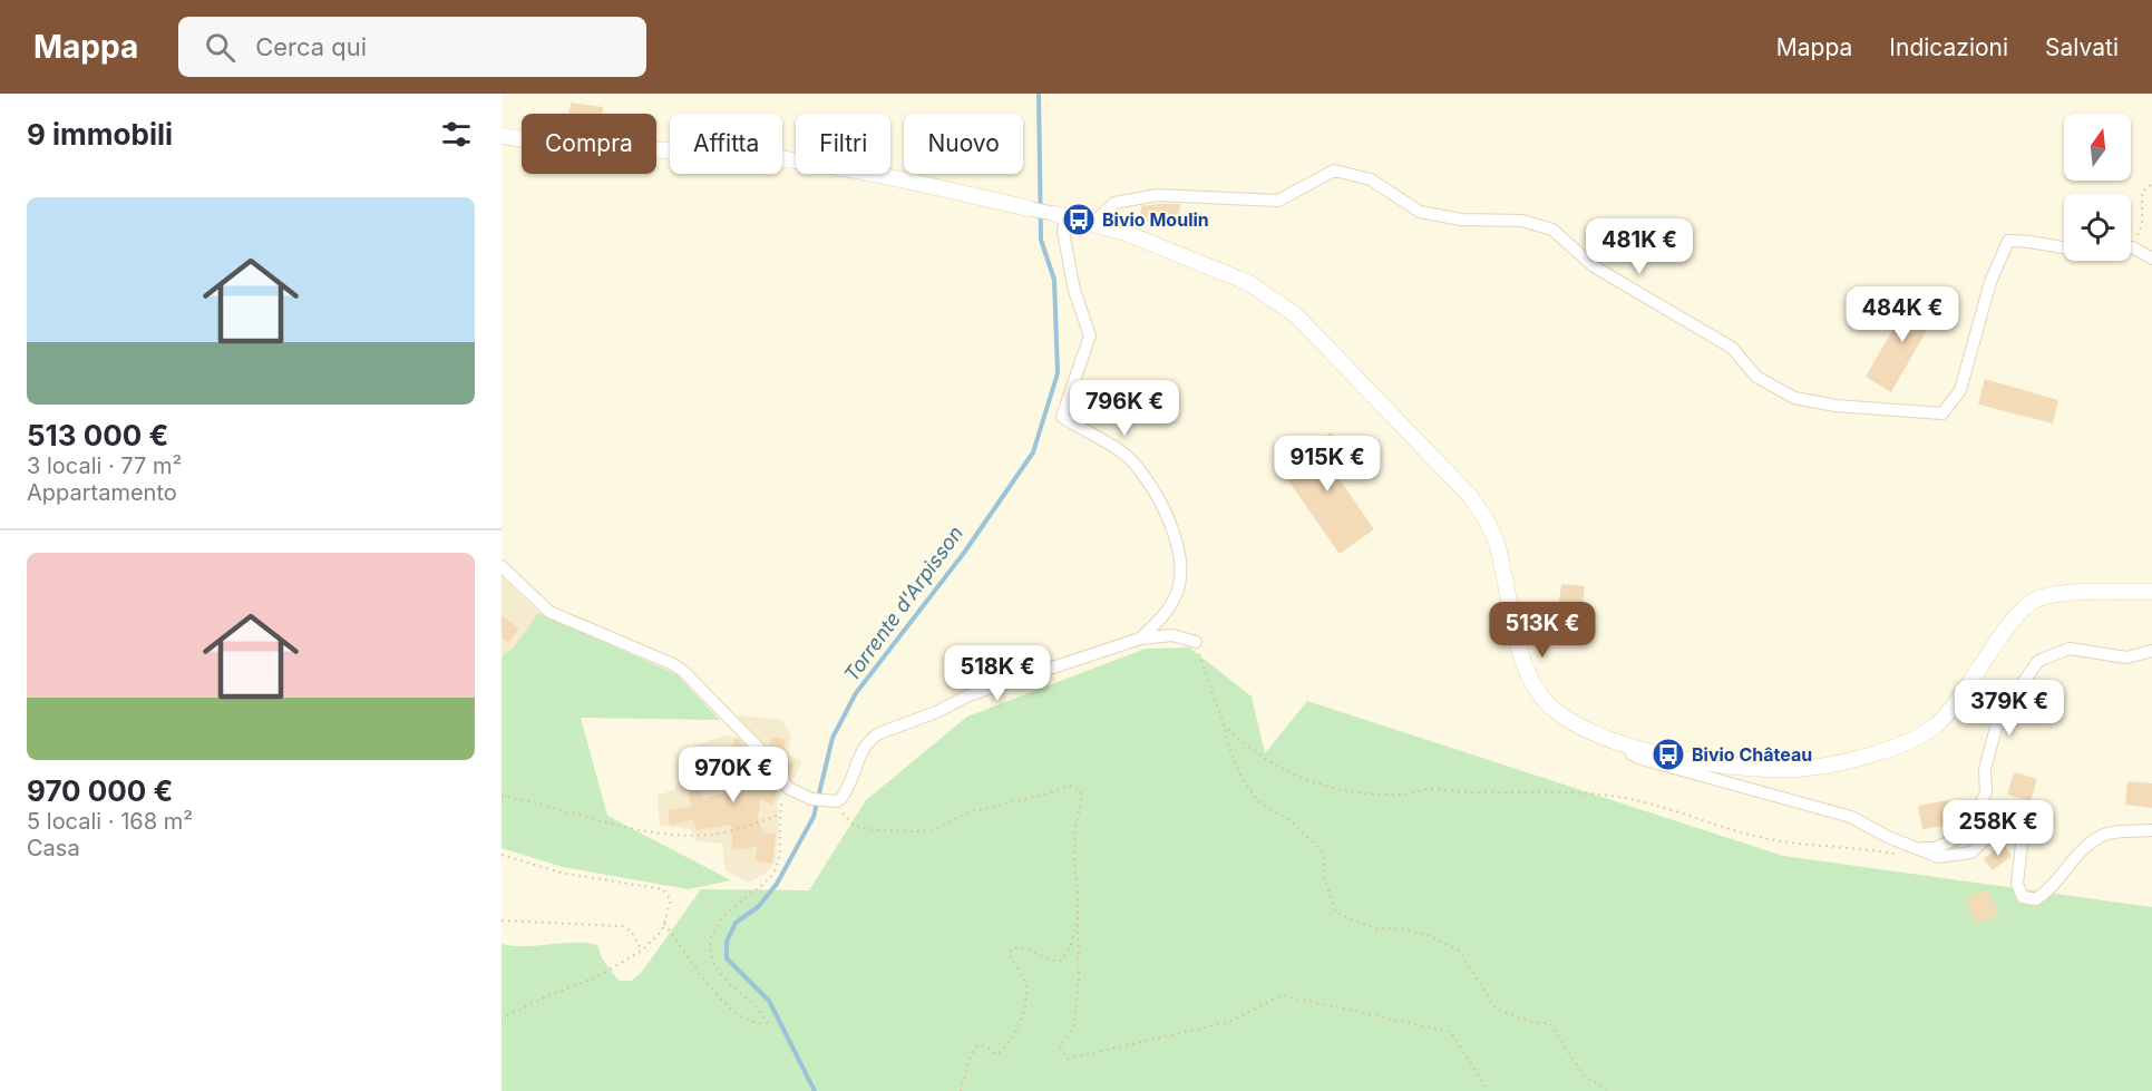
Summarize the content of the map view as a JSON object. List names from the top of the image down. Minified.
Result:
{"water":["Torrente d'Arpisson"],"places":{"bus stop":["Bivio Moulin","Bivio Château"]},"north":"top","page":{"header":"Mappa","search":"Cerca qui","nav":["Mappa","Indicazioni","Salvati"],"heading":"9 immobili","chip":["Compra","Affitta","Filtri","Nuovo"],"list":[{"name":"513 000 €","note":"3 locali · 77 m² · Appartamento"},{"name":"970 000 €","note":"5 locali · 168 m² · Casa"}],"price":["481K €","484K €","796K €","915K €","513K €","518K €","379K €","970K €","258K €"]}}
